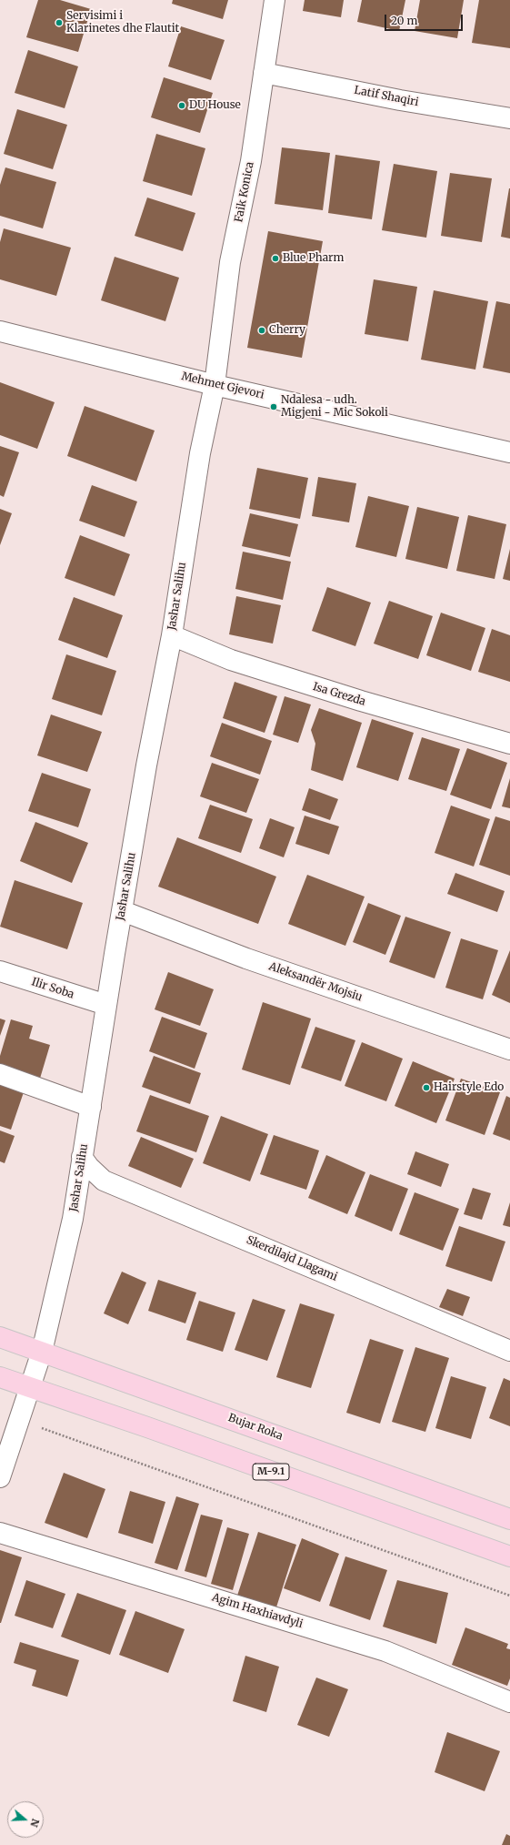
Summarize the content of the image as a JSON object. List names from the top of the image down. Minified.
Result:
{"streets":{"main road":["Bujar Roka","M-9.1"],"street":["Latif Shaqiri","Faik Konica","Mehmet Gjevori","Jashar Salihu","Isa Grezda","Aleksandër Mojsiu","Ilir Soba","Skerdilajd Llagami","Agim Haxhiavdyli"]},"crossings":[["Latif Shaqiri","Faik Konica"],["Faik Konica","Mehmet Gjevori"],["Faik Konica","Jashar Salihu"],["Mehmet Gjevori","Jashar Salihu"],["Jashar Salihu","Isa Grezda"],["Jashar Salihu","Aleksandër Mojsiu"],["Jashar Salihu","Ilir Soba"],["Jashar Salihu","Skerdilajd Llagami"],["Jashar Salihu","Bujar Roka"],["Jashar Salihu","M-9.1"]],"places":["Servisimi i Klarinetes dhe Flautit","DU House","Blue Pharm","Cherry","Ndalesa - udh. Migjeni - Mic Sokoli","Hairstyle Edo"],"scale_bar":"20 m","north":"right"}
